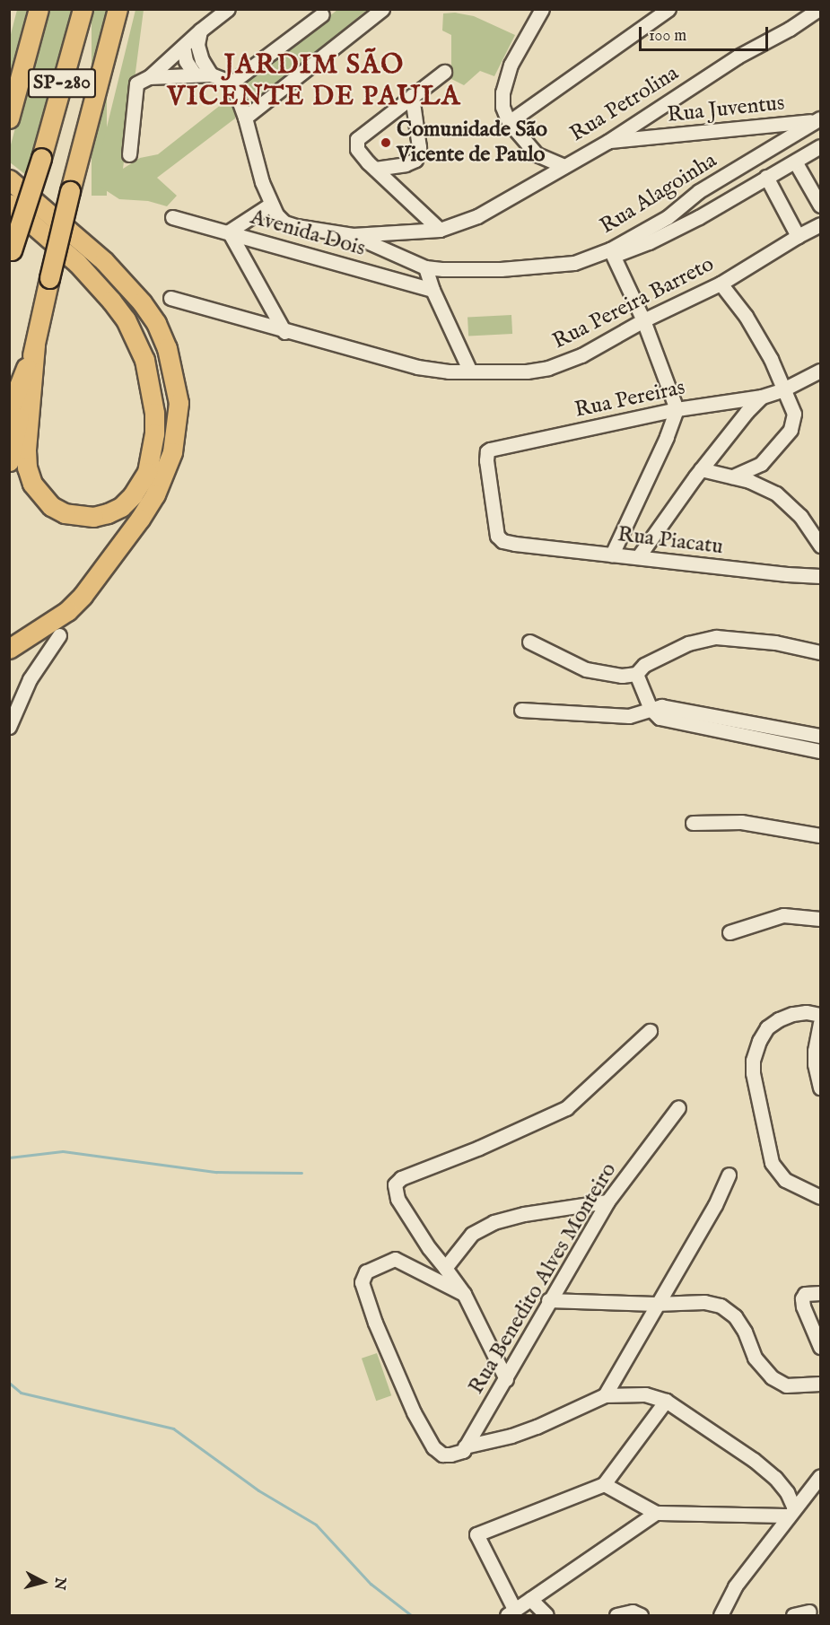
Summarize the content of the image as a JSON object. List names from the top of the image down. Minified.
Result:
{"streets":{"highway":["SP-280"],"street":["Rua Petrolina","Rua Juventus","Rua Alagoinha","Avenida Dois","Rua Pereira Barreto","Rua Pereiras","Rua Piacatu","Rua Benedito Alves Monteiro"]},"crossings":[["Rua Petrolina","Rua Juventus"],["Rua Petrolina","Rua Alagoinha"],["Rua Juventus","Rua Alagoinha"],["Rua Pereiras","Rua Piacatu"]],"districts":["JARDIM SÃO VICENTE DE PAULA"],"places":["Comunidade São Vicente de Paulo"],"scale_bar":"100 m","north":"right"}
